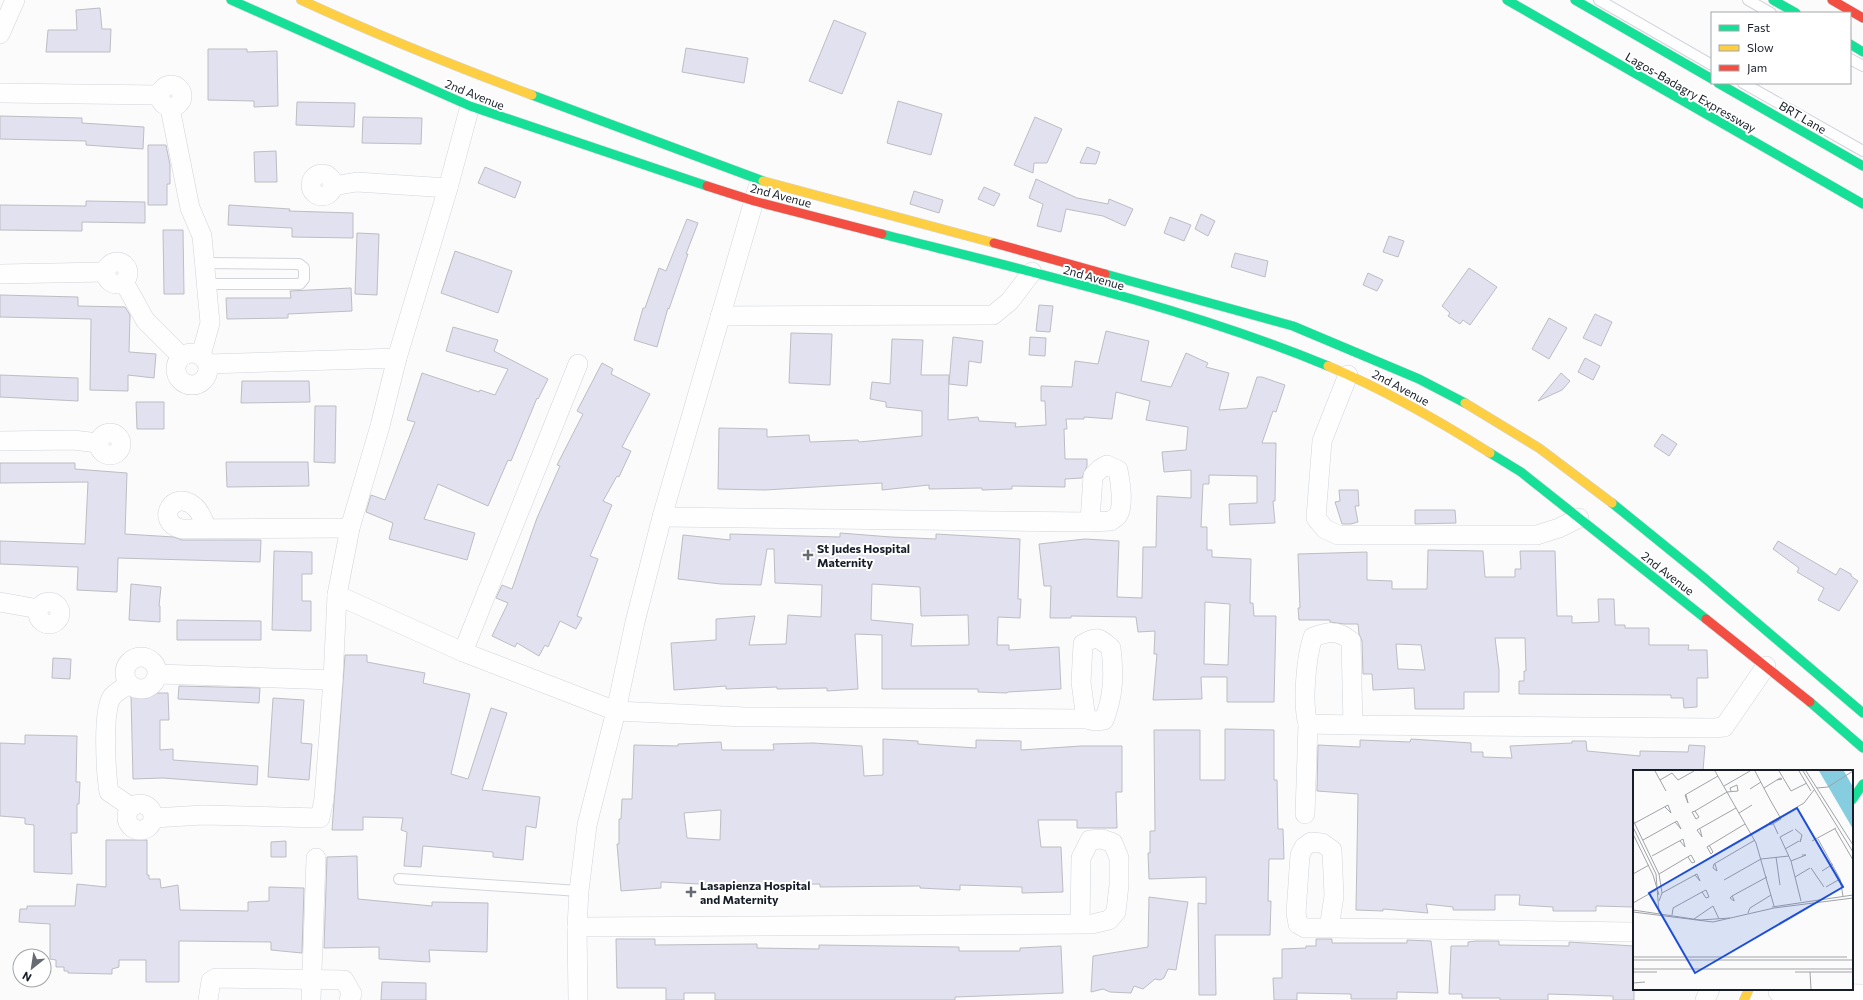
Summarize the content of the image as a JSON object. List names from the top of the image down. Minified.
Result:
{"streets":{"main road":["Lagos-Badagry Expressway","2nd Avenue"],"lane":["BRT Lane"]},"places":{"health":["St Judes Hospital Maternity","Lasapienza Hospital and Maternity"]},"legend":["Fast","Slow","Jam"],"north":"bottom left"}
